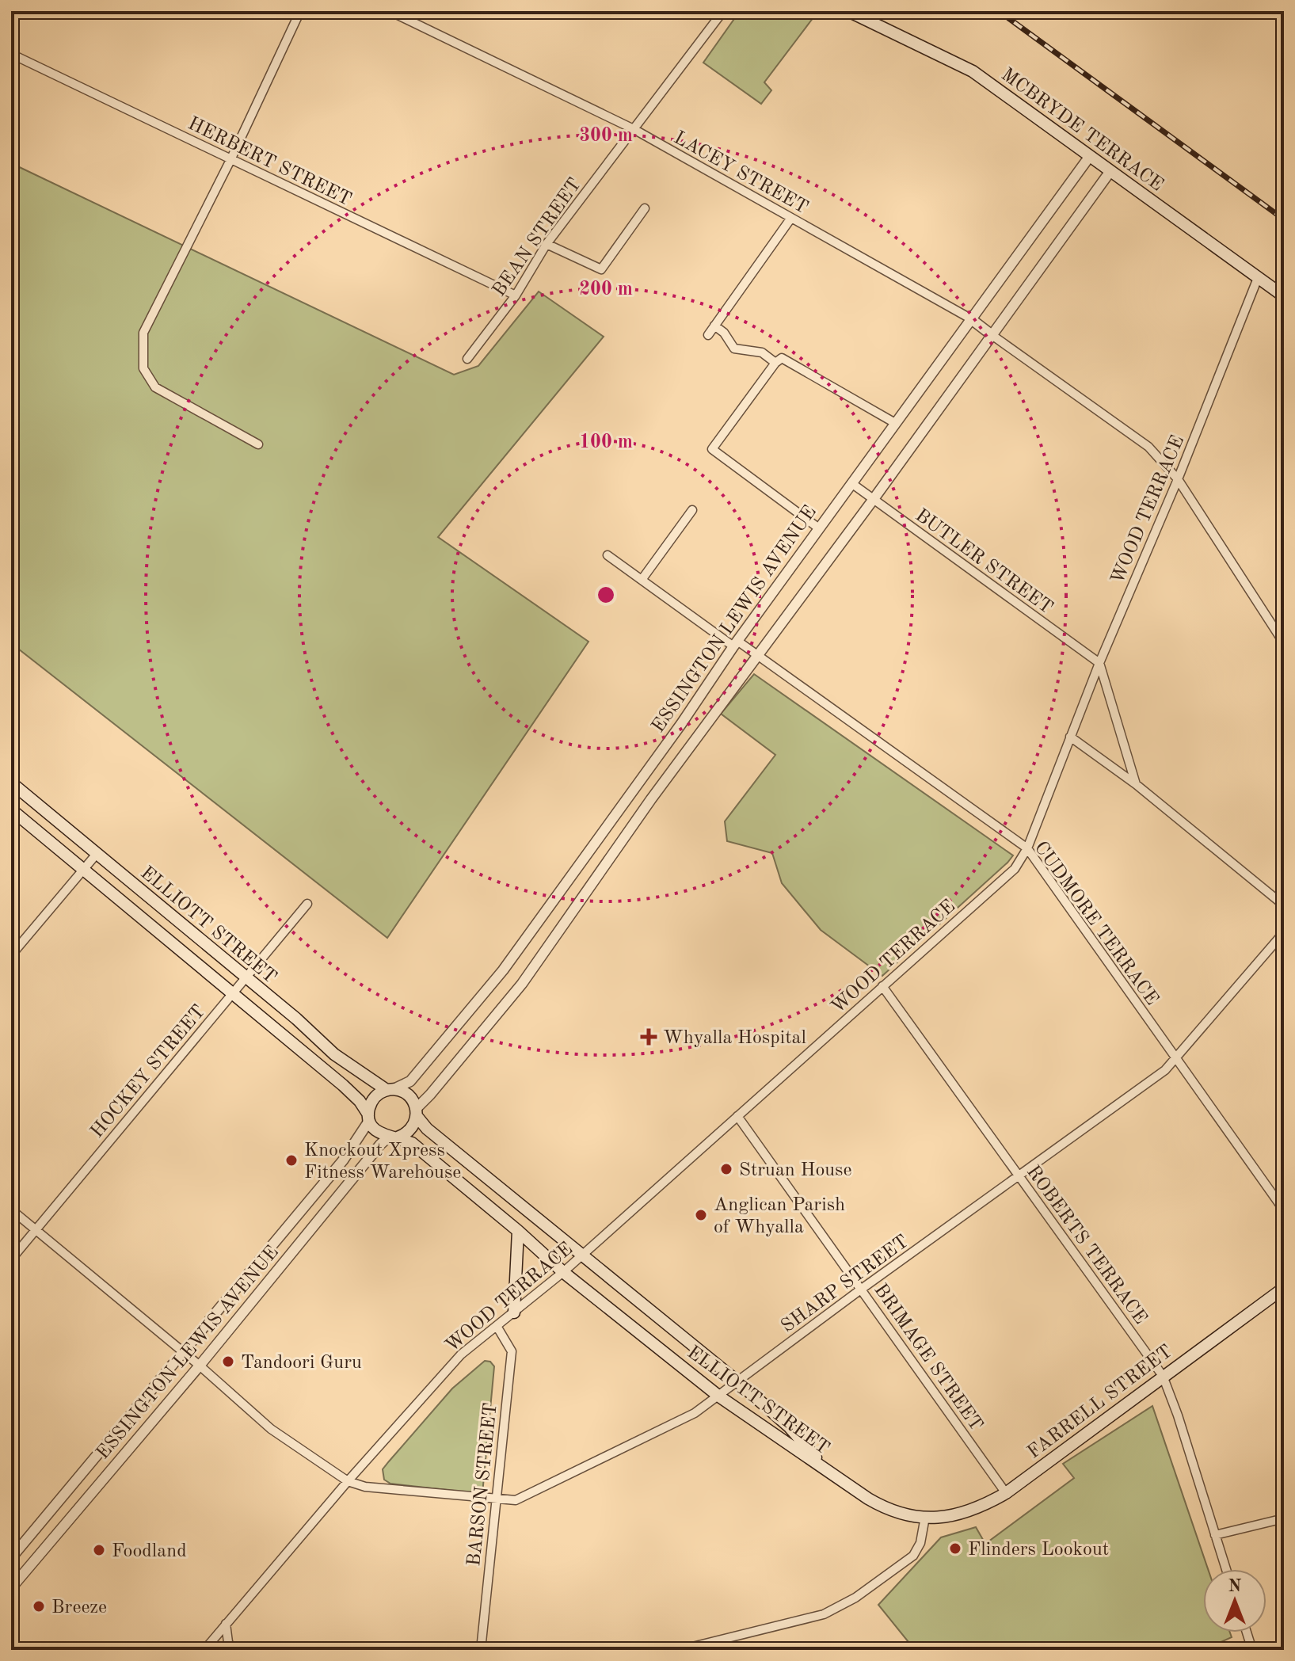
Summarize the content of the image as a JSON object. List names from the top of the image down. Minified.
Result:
{"streets":{"main road":["MCBRYDE TERRACE","ELLIOTT STREET","FARRELL STREET"],"street":["HERBERT STREET","LACEY STREET","BEAN STREET","WOOD TERRACE","BUTLER STREET","ESSINGTON LEWIS AVENUE","CUDMORE TERRACE","HOCKEY STREET","ROBERTS TERRACE","SHARP STREET","BRIMAGE STREET","BARSON STREET"]},"crossings":[["MCBRYDE TERRACE","WOOD TERRACE"],["MCBRYDE TERRACE","ESSINGTON LEWIS AVENUE"],["HERBERT STREET","BEAN STREET"],["LACEY STREET","BEAN STREET"],["LACEY STREET","ESSINGTON LEWIS AVENUE"],["WOOD TERRACE","BUTLER STREET"],["WOOD TERRACE","CUDMORE TERRACE"],["WOOD TERRACE","ELLIOTT STREET"],["WOOD TERRACE","ROBERTS TERRACE"],["WOOD TERRACE","SHARP STREET"],["WOOD TERRACE","BRIMAGE STREET"],["WOOD TERRACE","BARSON STREET"],["BUTLER STREET","ESSINGTON LEWIS AVENUE"],["ESSINGTON LEWIS AVENUE","CUDMORE TERRACE"],["ESSINGTON LEWIS AVENUE","ELLIOTT STREET"],["CUDMORE TERRACE","SHARP STREET"],["ELLIOTT STREET","HOCKEY STREET"],["ELLIOTT STREET","SHARP STREET"],["ELLIOTT STREET","FARRELL STREET"],["ROBERTS TERRACE","SHARP STREET"],["ROBERTS TERRACE","FARRELL STREET"],["SHARP STREET","BRIMAGE STREET"],["SHARP STREET","BARSON STREET"],["BRIMAGE STREET","FARRELL STREET"]],"places":{"health":["Whyalla Hospital"],"other":["Knockout Xpress Fitness Warehouse","Struan House","Anglican Parish of Whyalla","Tandoori Guru","Flinders Lookout","Foodland","Breeze"]},"north":"top","rings":["300 m","200 m","100 m"]}
